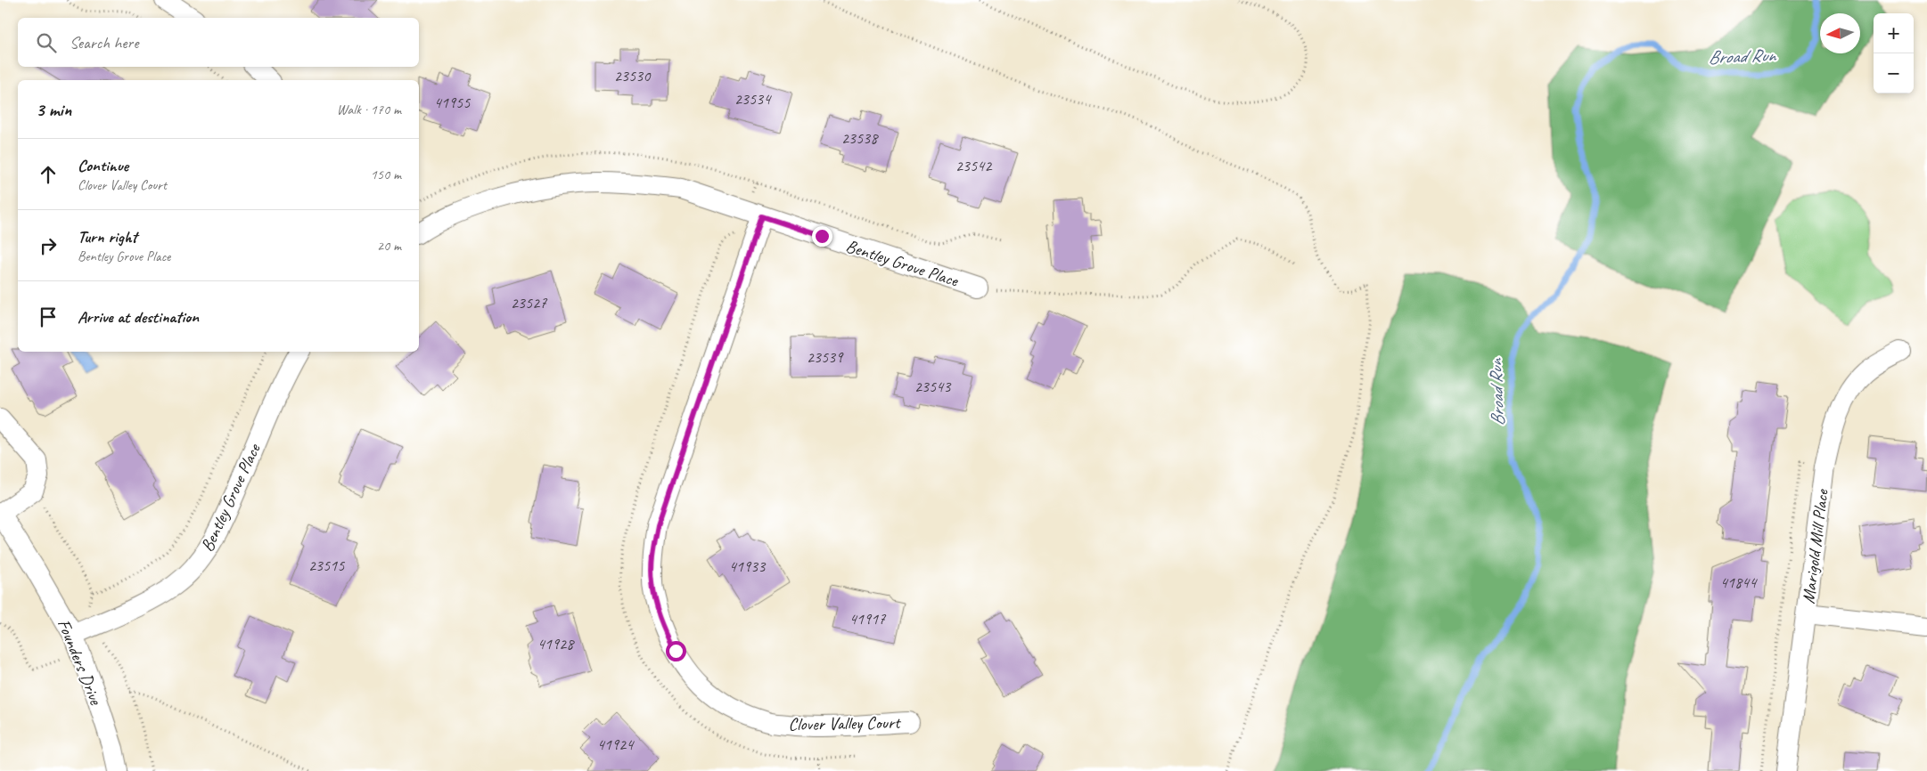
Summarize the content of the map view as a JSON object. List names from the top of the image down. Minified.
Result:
{"streets":{"street":["Bentley Grove Place","Marigold Mill Place","Founders Drive","Clover Valley Court"]},"crossings":[["Bentley Grove Place","Founders Drive"],["Bentley Grove Place","Clover Valley Court"]],"water":["Broad Run"],"house_numbers":["23530","23534","41955","23538","23542","23527","23539","23543","23515","41933","41844","41917","41928","41924"],"north":"left","page":{"map_buttons":["+","−"],"search":"Search here","heading":["3 min","Walk · 170 m"],"list":[["Continue","Clover Valley Court","150 m"],["Turn right","Bentley Grove Place","20 m"],"Arrive at destination"]}}
